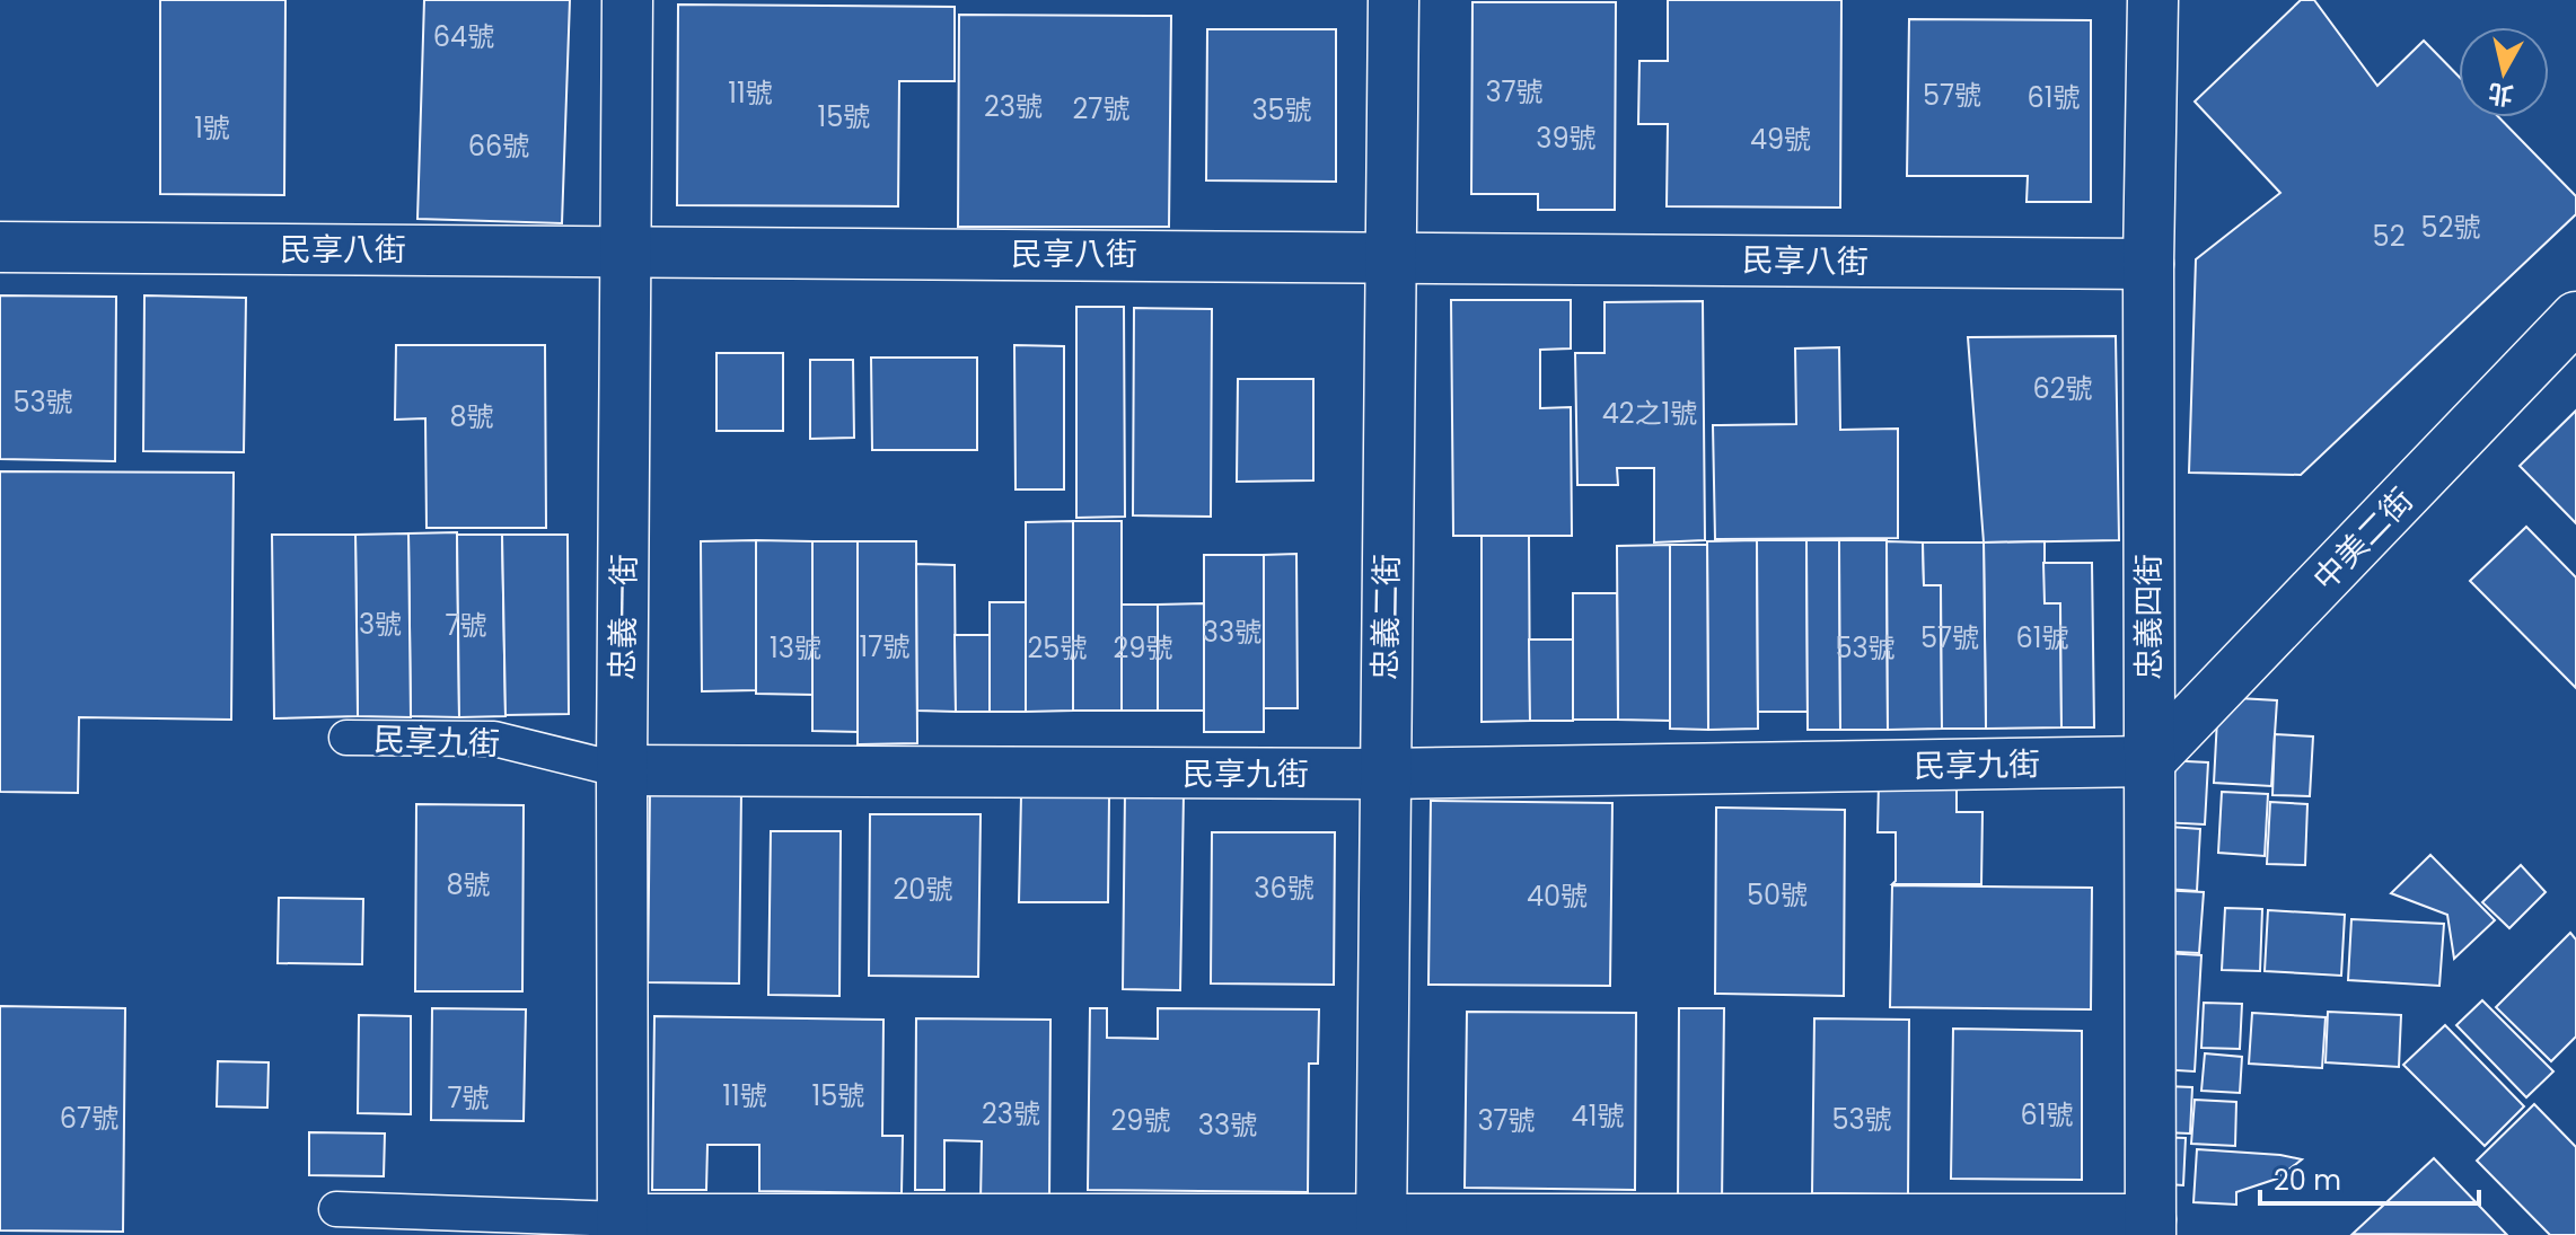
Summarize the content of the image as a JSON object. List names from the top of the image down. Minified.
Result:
{"streets":{"street":["民享八街","中美二街","忠義一街","忠義二街","忠義四街","民享九街"]},"crossings":[["民享八街","忠義一街"],["民享八街","忠義二街"],["民享八街","忠義四街"],["中美二街","忠義四街"],["中美二街","民享九街"],["忠義一街","民享九街"],["忠義二街","民享九街"],["忠義四街","民享九街"]],"house_numbers":["64號","37號","11號","57號","61號","23號","27號","35號","15號","1號","39號","49號","66號","52號","52","62號","53號","42之1號","8號","3號","7號","33號","57號","61號","17號","13號","25號","29號","53號","8號","36號","20號","50號","40號","11號","15號","7號","23號","61號","41號","67號","53號","29號","37號","33號"],"scale_bar":"20 m","north":"bottom"}
